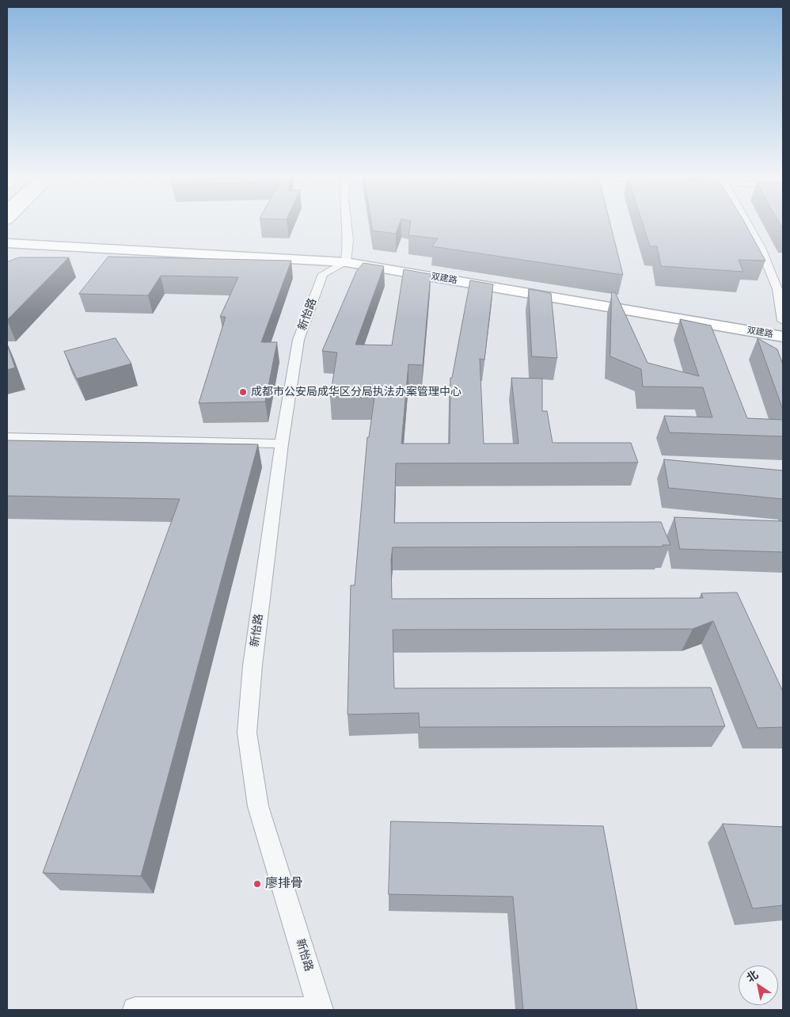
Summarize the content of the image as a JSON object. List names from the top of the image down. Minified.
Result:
{"streets":{"street":["双建路","新怡路"]},"crossings":[["双建路","新怡路"]],"places":["成都市公安局成华区分局执法办案管理中心","廖排骨"],"north":"top left"}
